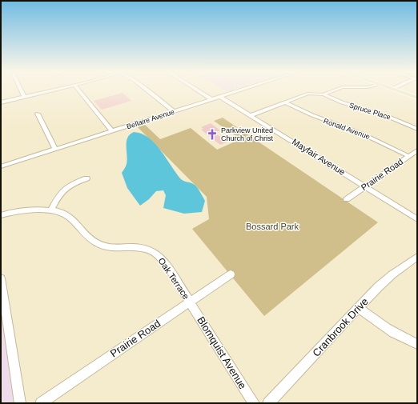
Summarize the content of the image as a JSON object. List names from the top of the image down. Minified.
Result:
{"streets":{"street":["Spruce Place","Bellaire Avenue","Ronald Avenue","Mayfair Avenue","Prairie Road","Oak Terrace","Cranbrook Drive","Blomquist Avenue"]},"crossings":[["Bellaire Avenue","Mayfair Avenue"],["Ronald Avenue","Prairie Road"],["Mayfair Avenue","Prairie Road"],["Prairie Road","Oak Terrace"],["Prairie Road","Blomquist Avenue"],["Oak Terrace","Blomquist Avenue"]],"parks":["Bossard Park"],"places":{"church":["Parkview United Church of Christ"]}}
